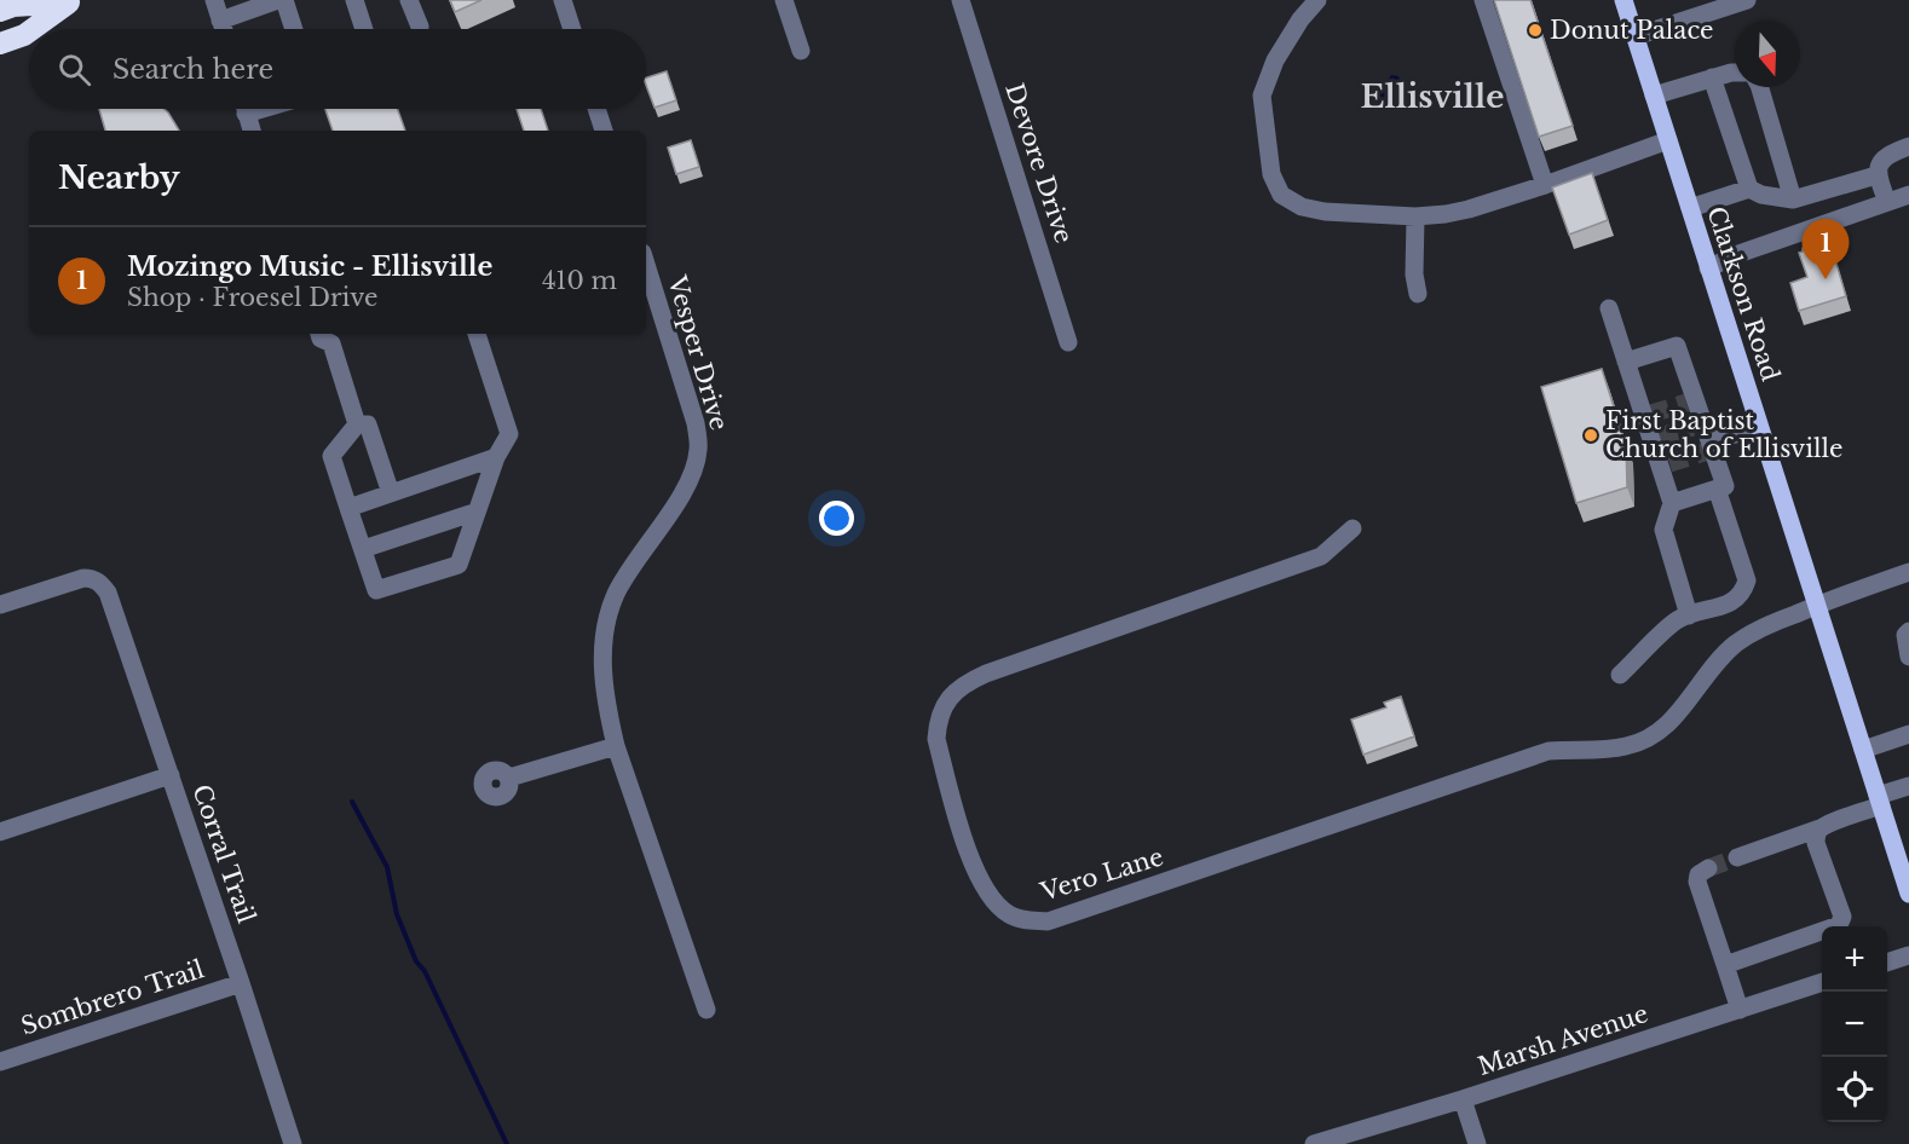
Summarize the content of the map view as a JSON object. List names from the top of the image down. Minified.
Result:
{"streets":{"main road":["Clarkson Road"],"street":["Devore Drive","Vesper Drive","Corral Trail","Vero Lane","Sombrero Trail","Marsh Avenue"]},"crossings":[["Clarkson Road","Vero Lane"],["Corral Trail","Sombrero Trail"]],"districts":["Ellisville"],"places":["Donut Palace","First Baptist Church of Ellisville"],"north":"bottom","page":{"search":"Search here","heading":"Nearby","pins":"1","list":[{"mark":"1","name":"Mozingo Music - Ellisville","note":"Shop · Froesel Drive","value":"410 m"}],"map_buttons":["+","−"]}}
